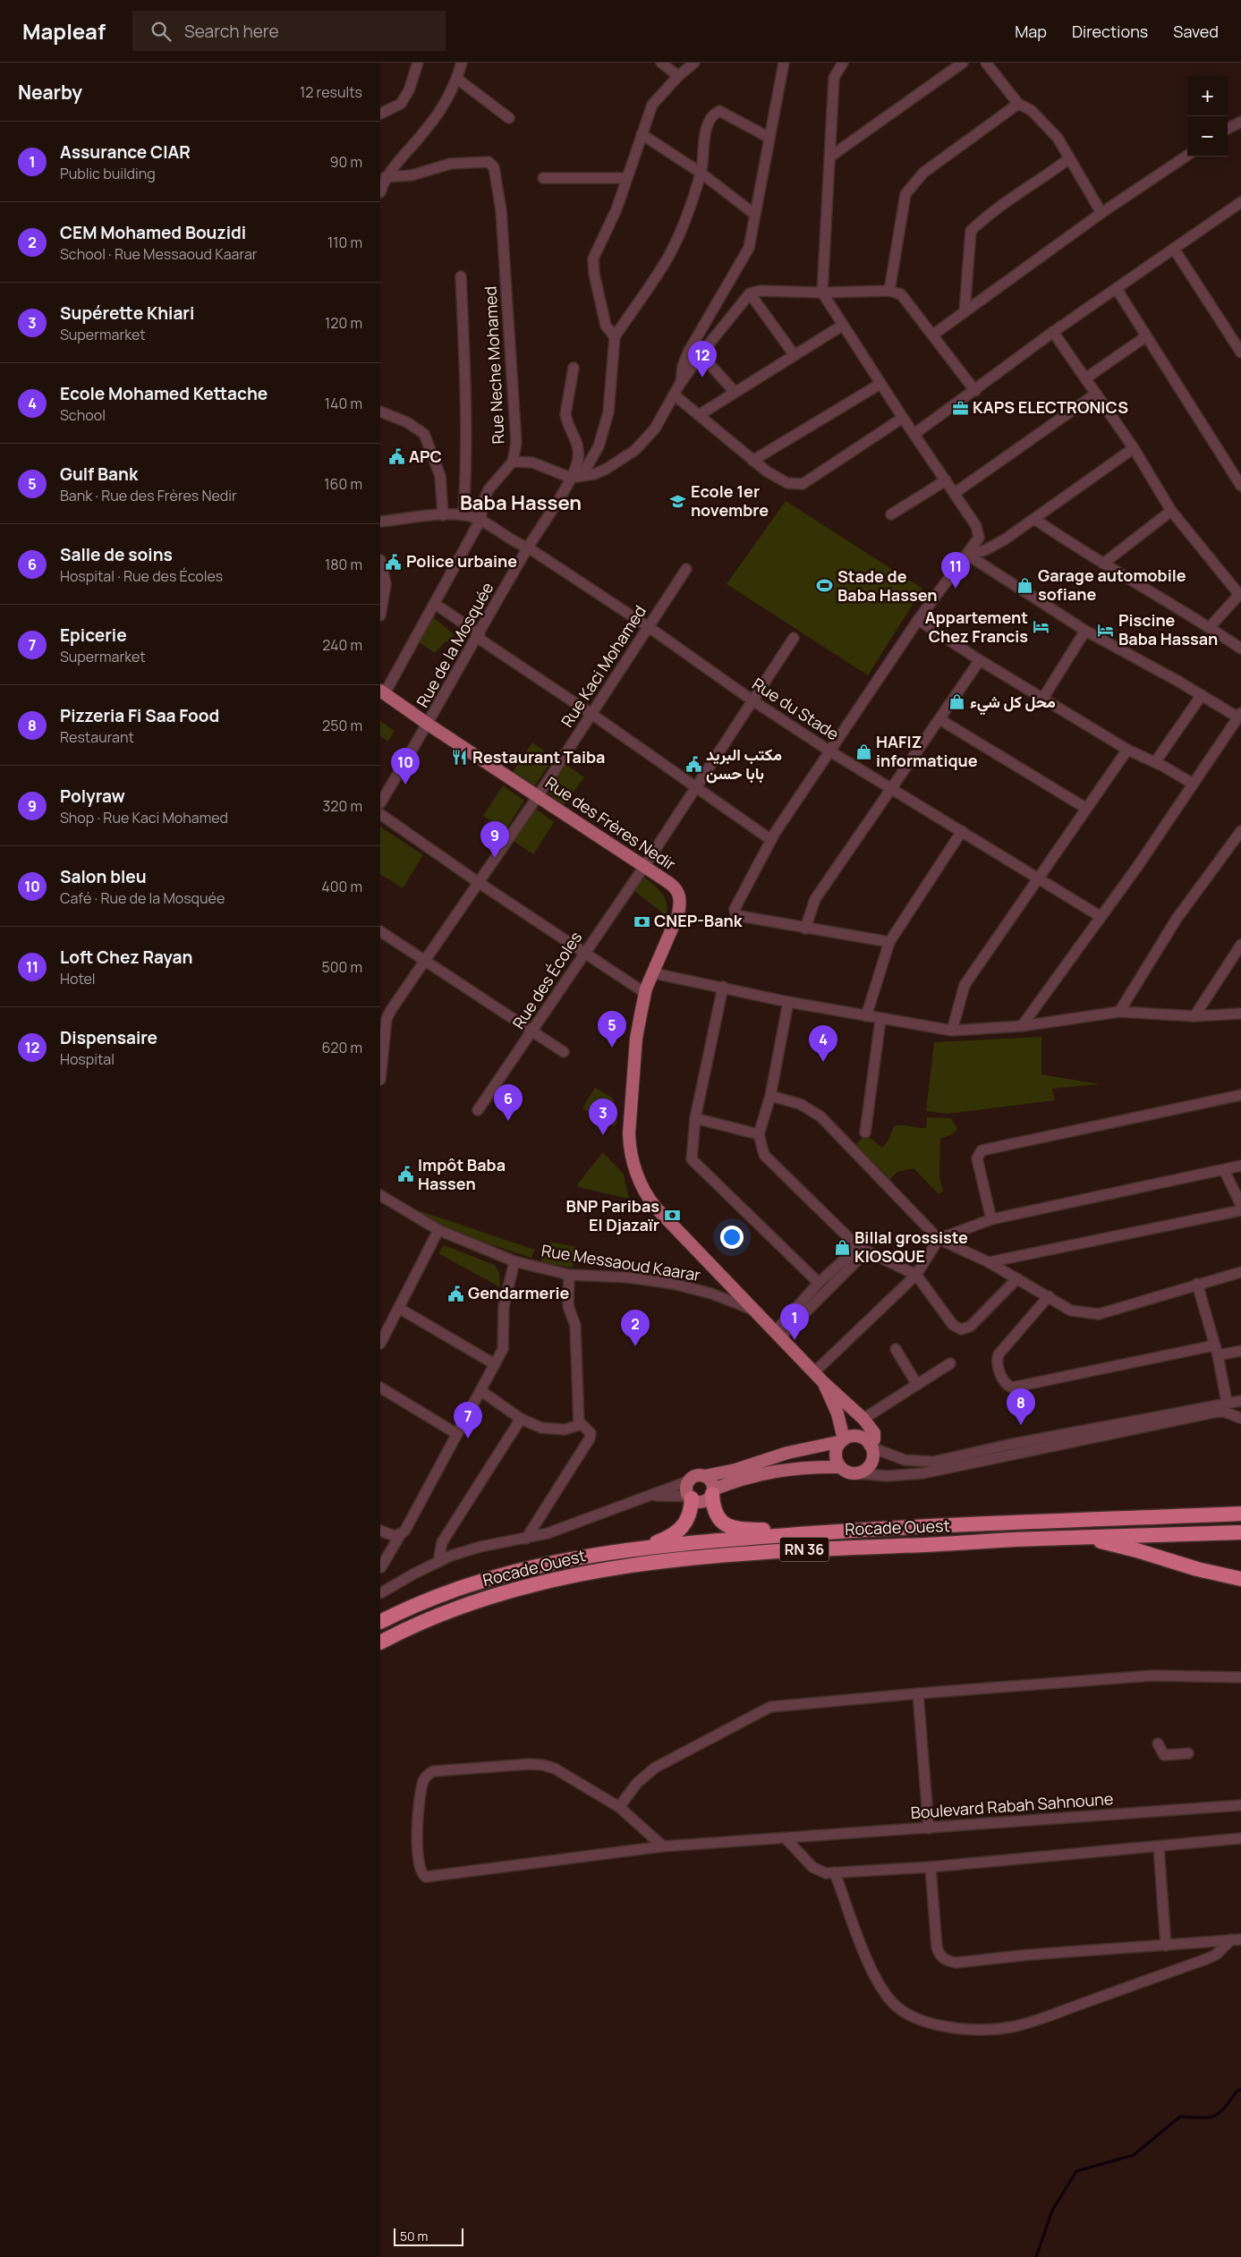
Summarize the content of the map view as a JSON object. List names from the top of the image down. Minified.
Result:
{"streets":{"highway":["Rocade Ouest","RN 36"],"main road":["Rue des Frères Nedir"],"street":["Rue Neche Mohamed","Rue de la Mosquée","Rue Kaci Mohamed","Rue du Stade","Rue des Écoles","Rue Messaoud Kaarar","Boulevard Rabah Sahnoune"]},"crossings":[["Rue Neche Mohamed","Rue du Stade"],["Rue Neche Mohamed","Rue des Frères Nedir"],["Rue de la Mosquée","Rue du Stade"],["Rue de la Mosquée","Rue des Frères Nedir"],["Rue Kaci Mohamed","Rue du Stade"],["Rue Kaci Mohamed","Rue des Frères Nedir"],["Rue du Stade","Rue des Écoles"],["Rue des Frères Nedir","Rue des Écoles"],["Rue des Frères Nedir","Rue Messaoud Kaarar"]],"districts":["Baba Hassen"],"places":{"office":["KAPS ELECTRONICS"],"public building":["APC","Police urbaine","مكتب البريد بابا حسن","Impôt Baba Hassen","Gendarmerie"],"school or university":["Ecole 1er novembre"],"shop":["Garage automobile sofiane","محل كل شيء","HAFIZ informatique","Billal grossiste KIOSQUE"],"sports":["Stade de Baba Hassen"],"hotel":["Appartement Chez Francis","Piscine Baba Hassan"],"restaurant":["Restaurant Taiba"],"bank":["CNEP-Bank","BNP Paribas El Djazaïr"]},"scale_bar":"50 m","page":{"header":"Mapleaf","search":"Search here","nav":["Map","Directions","Saved"],"heading":["Nearby","12 results"],"map_buttons":["+","−"],"list":[{"mark":"1","name":"Assurance CIAR","note":"Public building","value":"90 m"},{"mark":"2","name":"CEM Mohamed Bouzidi","note":"School · Rue Messaoud Kaarar","value":"110 m"},{"mark":"3","name":"Supérette Khiari","note":"Supermarket","value":"120 m"},{"mark":"4","name":"Ecole Mohamed Kettache","note":"School","value":"140 m"},{"mark":"5","name":"Gulf Bank","note":"Bank · Rue des Frères Nedir","value":"160 m"},{"mark":"6","name":"Salle de soins","note":"Hospital · Rue des Écoles","value":"180 m"},{"mark":"7","name":"Epicerie","note":"Supermarket","value":"240 m"},{"mark":"8","name":"Pizzeria Fi Saa Food","note":"Restaurant","value":"250 m"},{"mark":"9","name":"Polyraw","note":"Shop · Rue Kaci Mohamed","value":"320 m"},{"mark":"10","name":"Salon bleu","note":"Café · Rue de la Mosquée","value":"400 m"},{"mark":"11","name":"Loft Chez Rayan","note":"Hotel","value":"500 m"},{"mark":"12","name":"Dispensaire","note":"Hospital","value":"620 m"}],"pins":["12","11","10","9","5","4","6","3","1","2","8","7"],"scale":"50 m"}}
